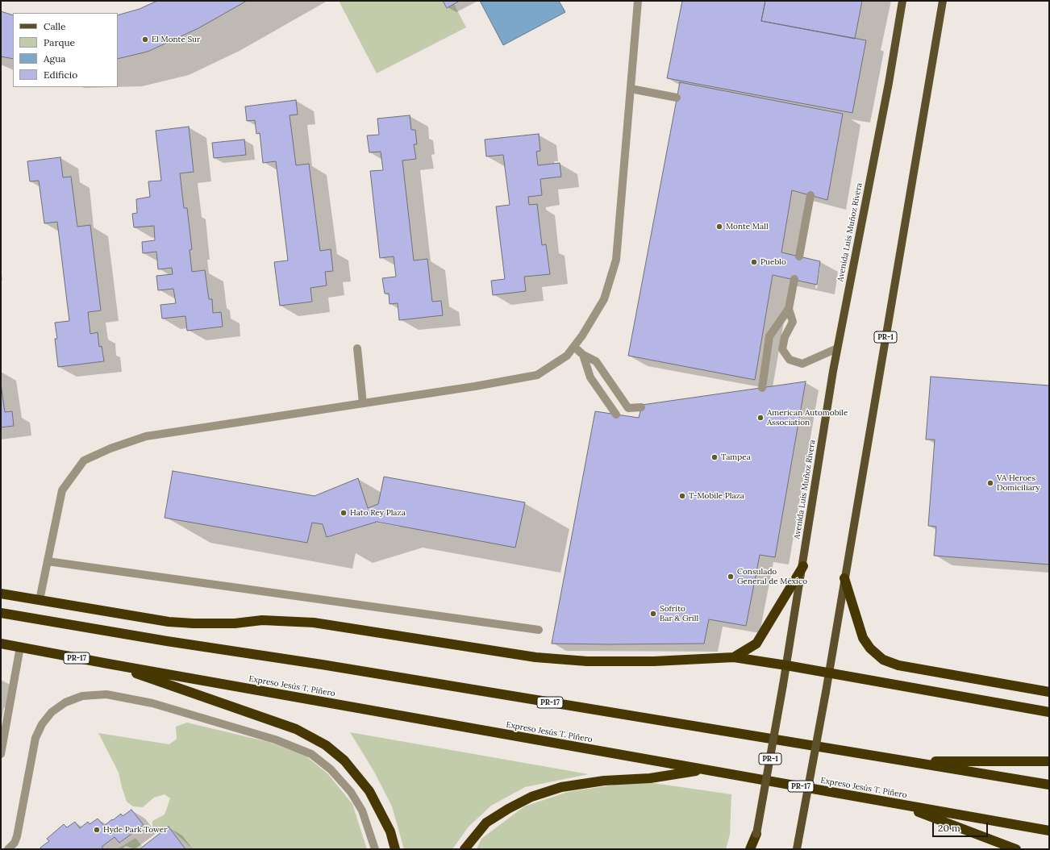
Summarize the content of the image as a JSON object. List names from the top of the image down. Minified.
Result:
{"streets":{"highway":["PR-17","Expreso Jesús T. Piñero"],"main road":["Avenida Luis Muñoz Rivera","PR-1"]},"crossings":[["PR-17","Expreso Jesús T. Piñero"]],"places":["El Monte Sur","Monte Mall","Pueblo","American Automobile Association","Tampea","VA Heroes Domiciliary","T-Mobile Plaza","Hato Rey Plaza","Consulado General de México","Sofrito Bar & Grill","Hyde Park Tower"],"legend":["Calle","Parque","Agua","Edificio"],"scale_bar":"20 m"}
